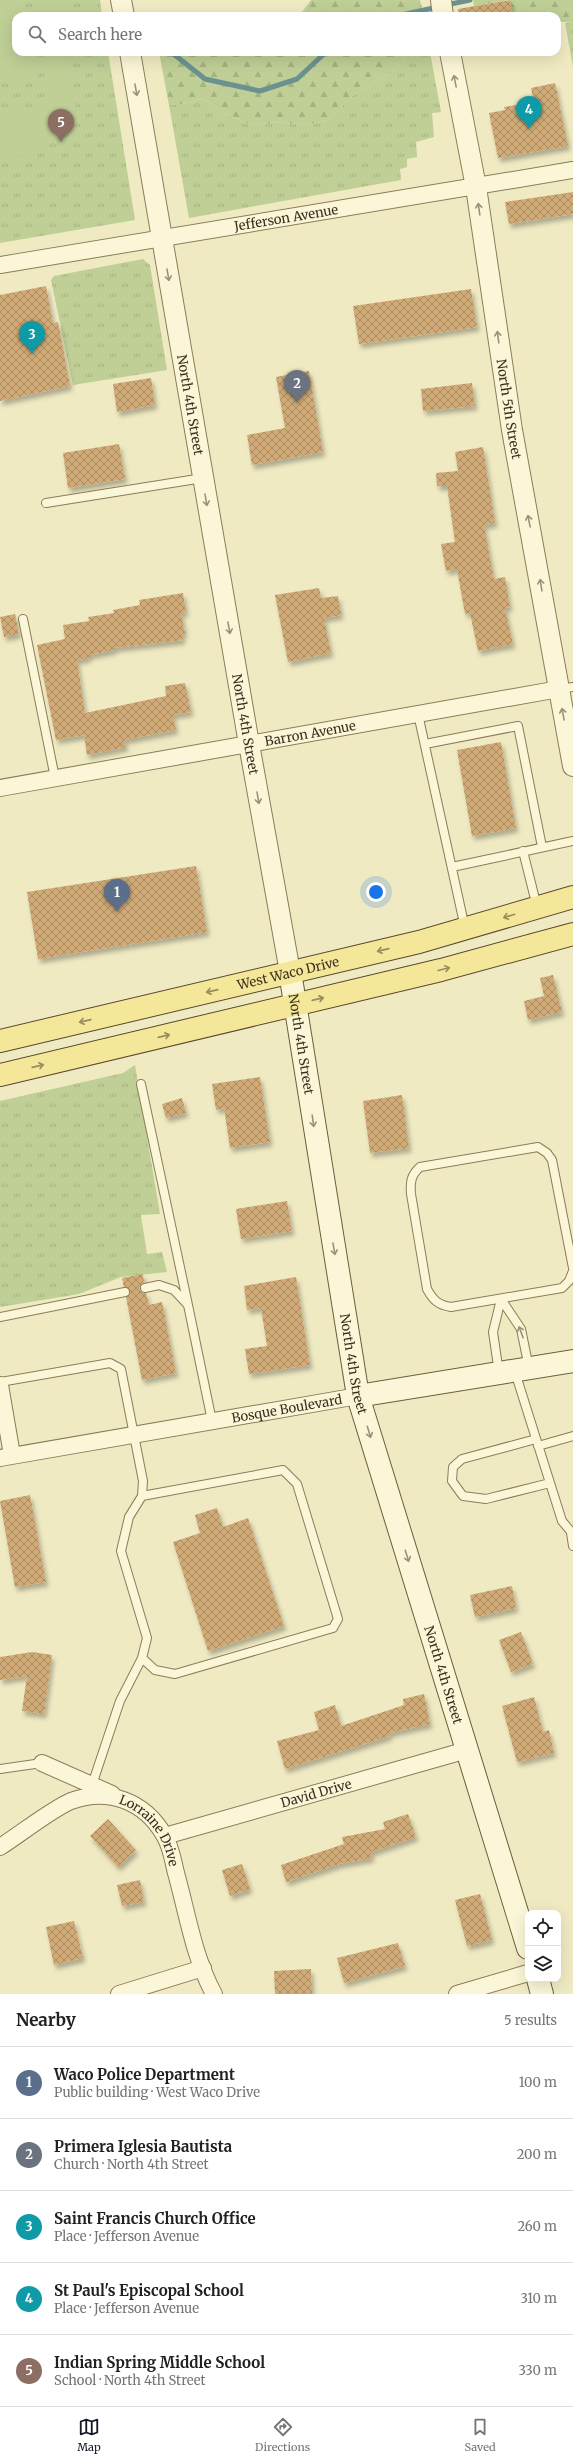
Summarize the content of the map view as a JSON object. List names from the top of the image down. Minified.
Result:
{"streets":{"main road":["North 4th Street","West Waco Drive","Bosque Boulevard"],"street":["Jefferson Avenue","North 5th Street","Barron Avenue","David Drive","Lorraine Drive"]},"crossings":[["Jefferson Avenue","North 4th Street"],["Jefferson Avenue","North 5th Street"],["North 4th Street","Barron Avenue"],["North 4th Street","West Waco Drive"],["North 4th Street","Bosque Boulevard"],["North 4th Street","David Drive"],["North 5th Street","Barron Avenue"],["David Drive","Lorraine Drive"]],"one_way":["North 4th Street","North 5th Street"],"page":{"search":"Search here","pins":["4","5","3","2","1"],"heading":["Nearby","5 results"],"list":[{"mark":"1","name":"Waco Police Department","note":"Public building · West Waco Drive","value":"100 m"},{"mark":"2","name":"Primera Iglesia Bautista","note":"Church · North 4th Street","value":"200 m"},{"mark":"3","name":"Saint Francis Church Office","note":"Place · Jefferson Avenue","value":"260 m"},{"mark":"4","name":"St Paul's Episcopal School","note":"Place · Jefferson Avenue","value":"310 m"},{"mark":"5","name":"Indian Spring Middle School","note":"School · North 4th Street","value":"330 m"}],"nav":["Map","Directions","Saved"]}}
